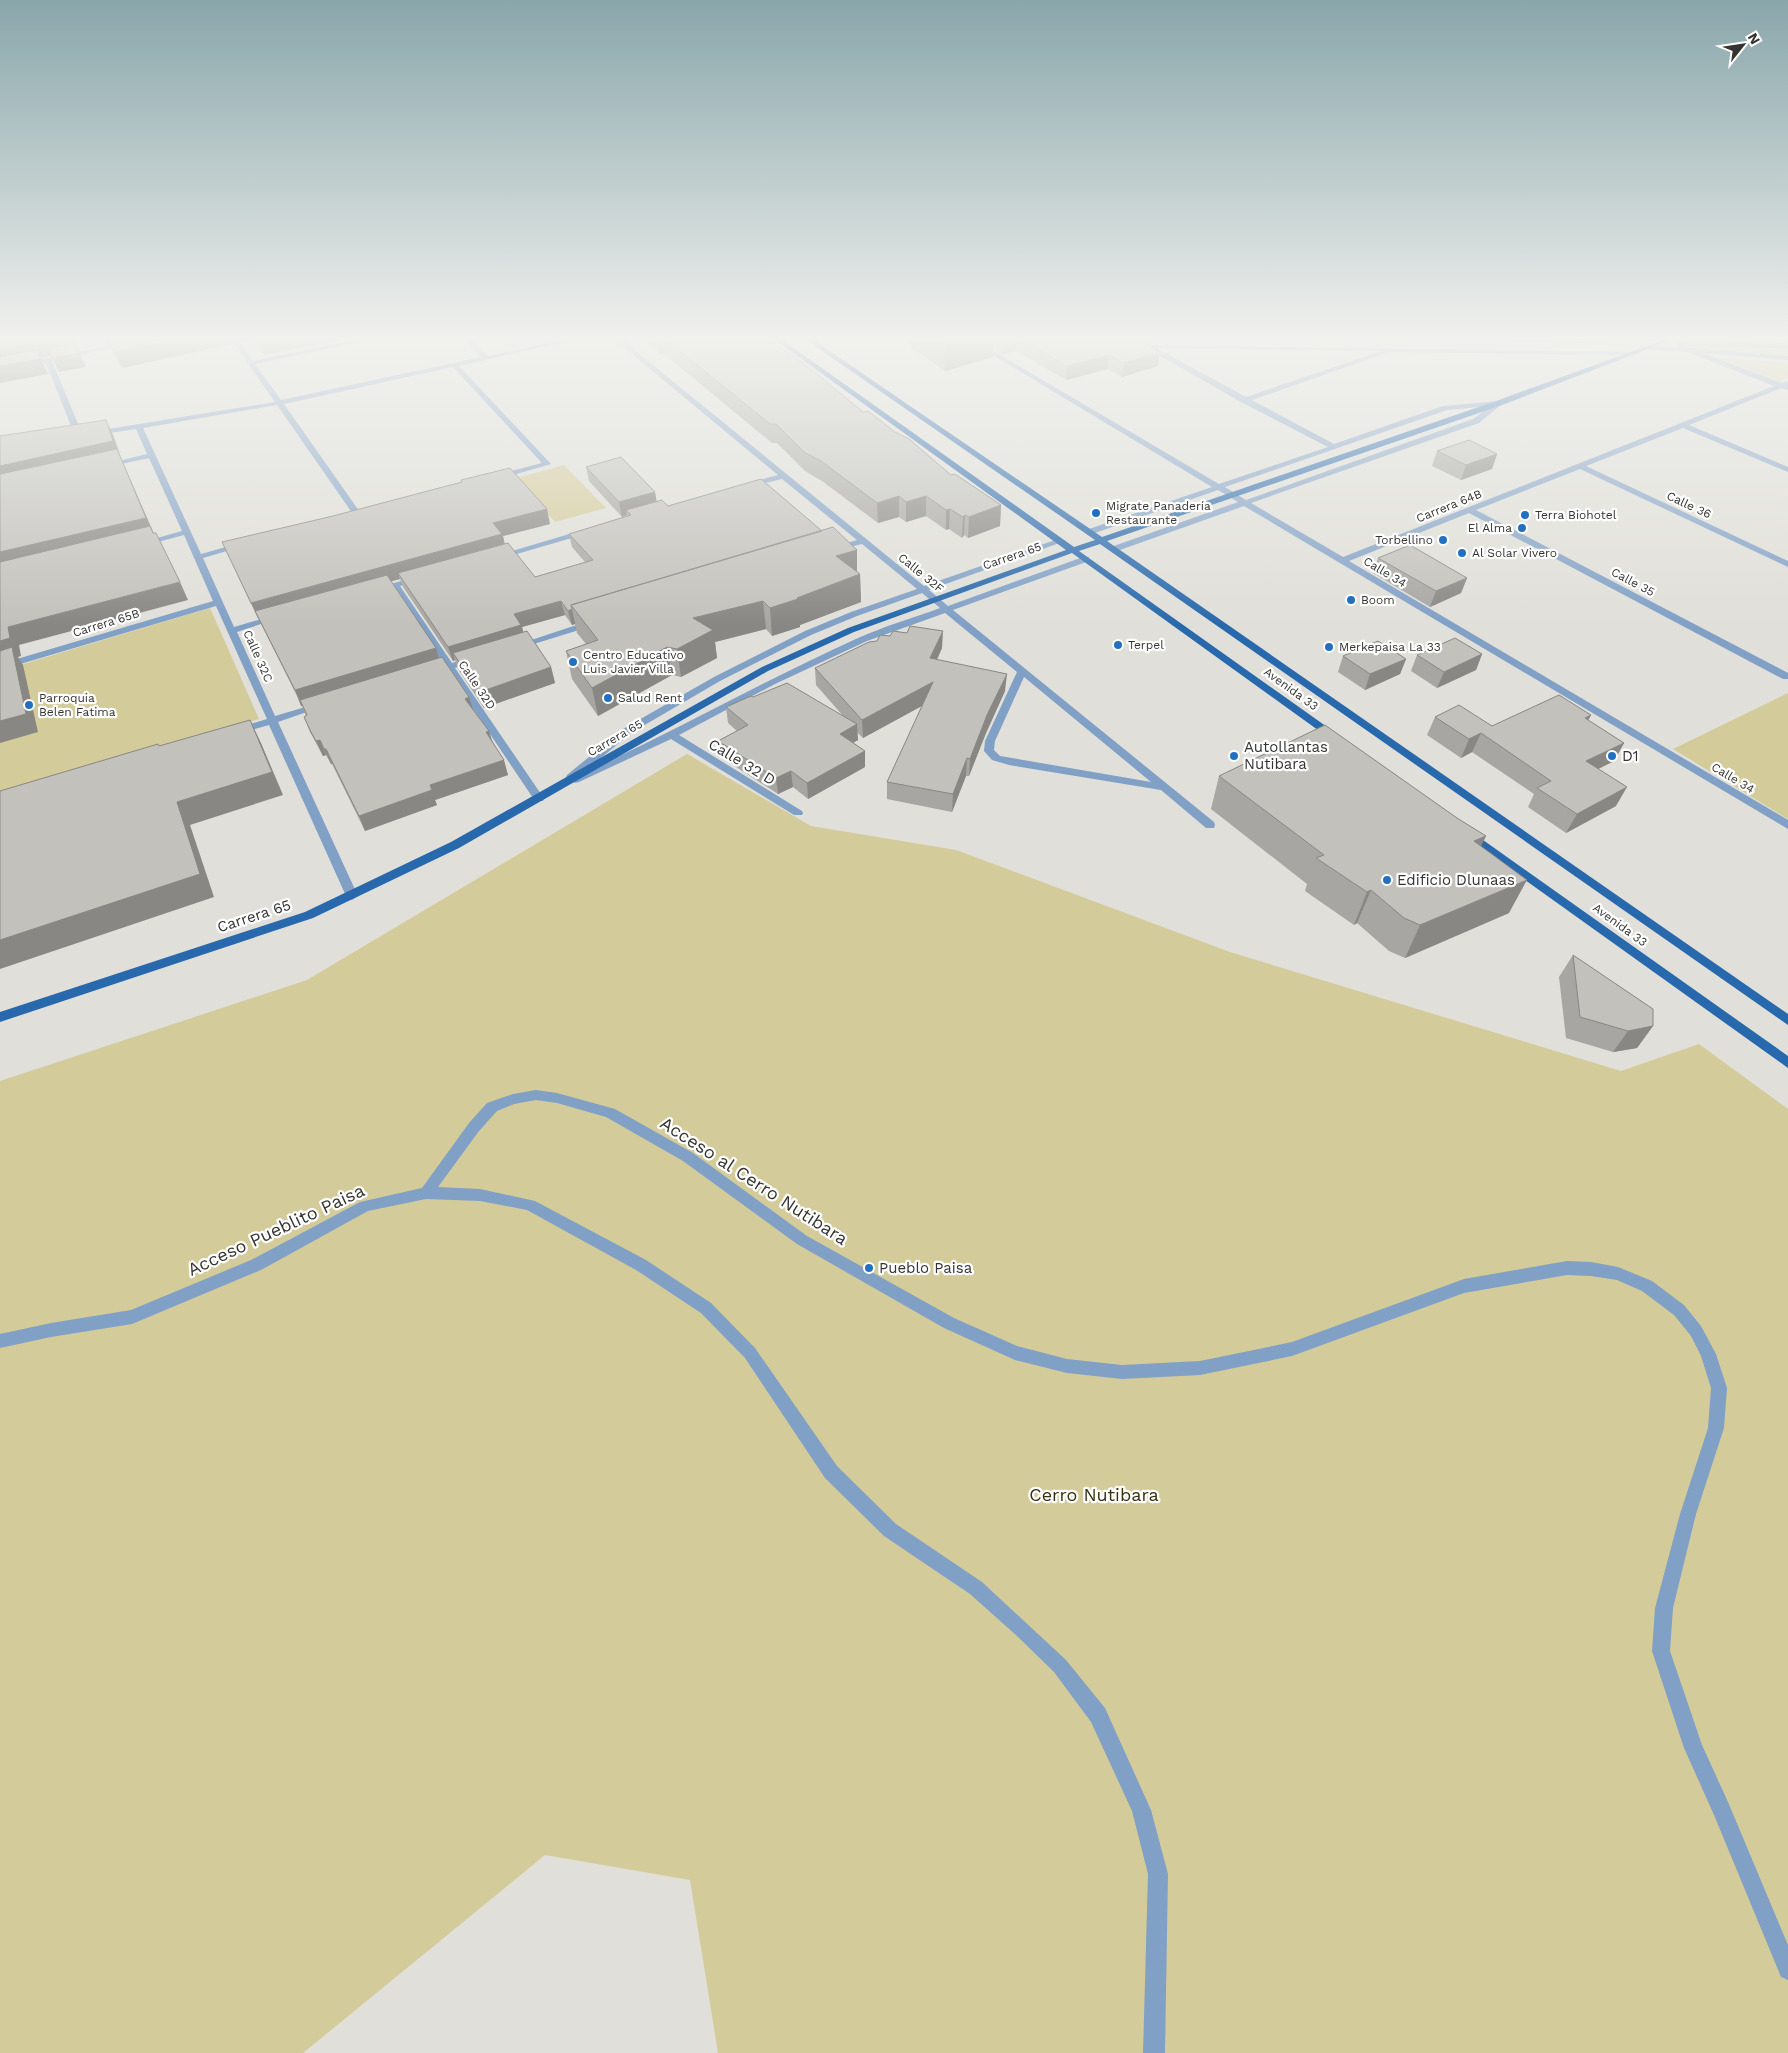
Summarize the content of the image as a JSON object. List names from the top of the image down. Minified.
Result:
{"streets":{"main road":["Carrera 65","Avenida 33"],"street":["Calle 36","Carrera 64B","Calle 34","Calle 32F","Calle 35","Carrera 65B","Calle 32C","Calle 32D","Calle 32 D","Acceso al Cerro Nutibara","Acceso Pueblito Paisa"]},"crossings":[["Calle 36","Carrera 64B"],["Carrera 64B","Calle 34"],["Carrera 64B","Calle 35"],["Carrera 65","Calle 34"],["Carrera 65","Calle 32F"],["Carrera 65","Calle 32C"],["Carrera 65","Calle 32D"],["Carrera 65","Avenida 33"],["Carrera 65","Calle 32 D"],["Carrera 65B","Calle 32C"],["Acceso al Cerro Nutibara","Acceso Pueblito Paisa"]],"parks":["Cerro Nutibara"],"places":["Migrate Panadería Restaurante","Terra Biohotel","El Alma","Torbellino","Al Solar Vivero","Boom","Terpel","Merkepaisa La 33","Centro Educativo Luis Javier Villa","Salud Rent","Parroquia Belen Fatima","Autollantas Nutibara","D1","Edificio Dlunaas","Pueblo Paisa"],"north":"top right"}
